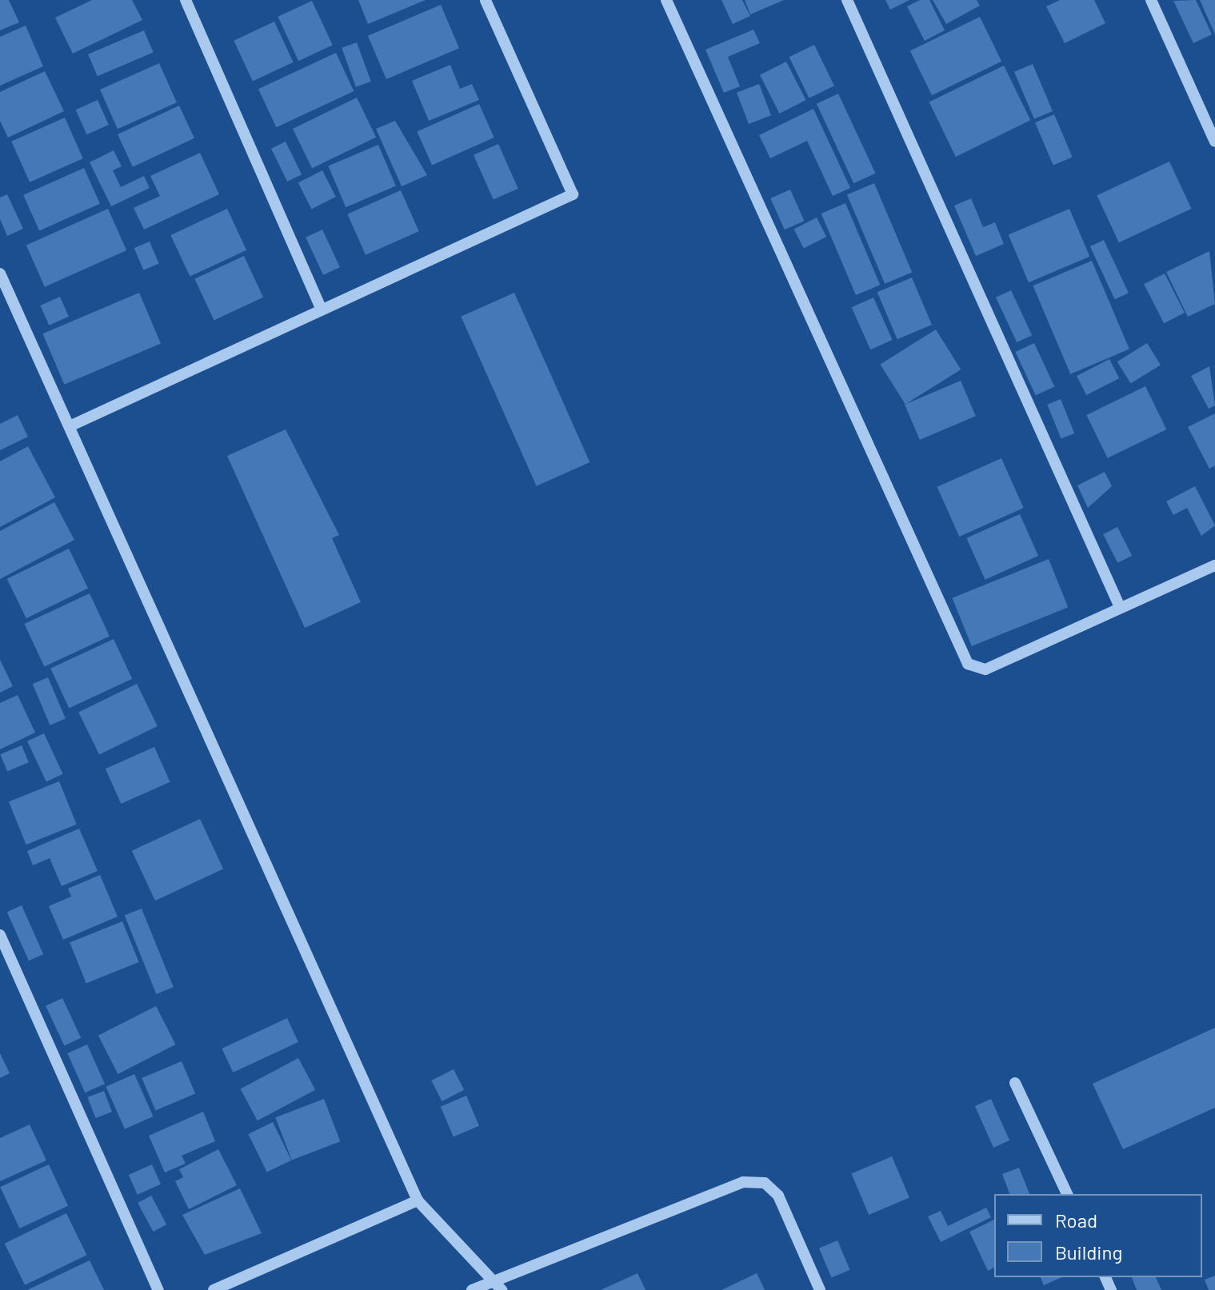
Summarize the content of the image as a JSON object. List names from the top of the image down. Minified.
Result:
{"legend":["Road","Building"]}
